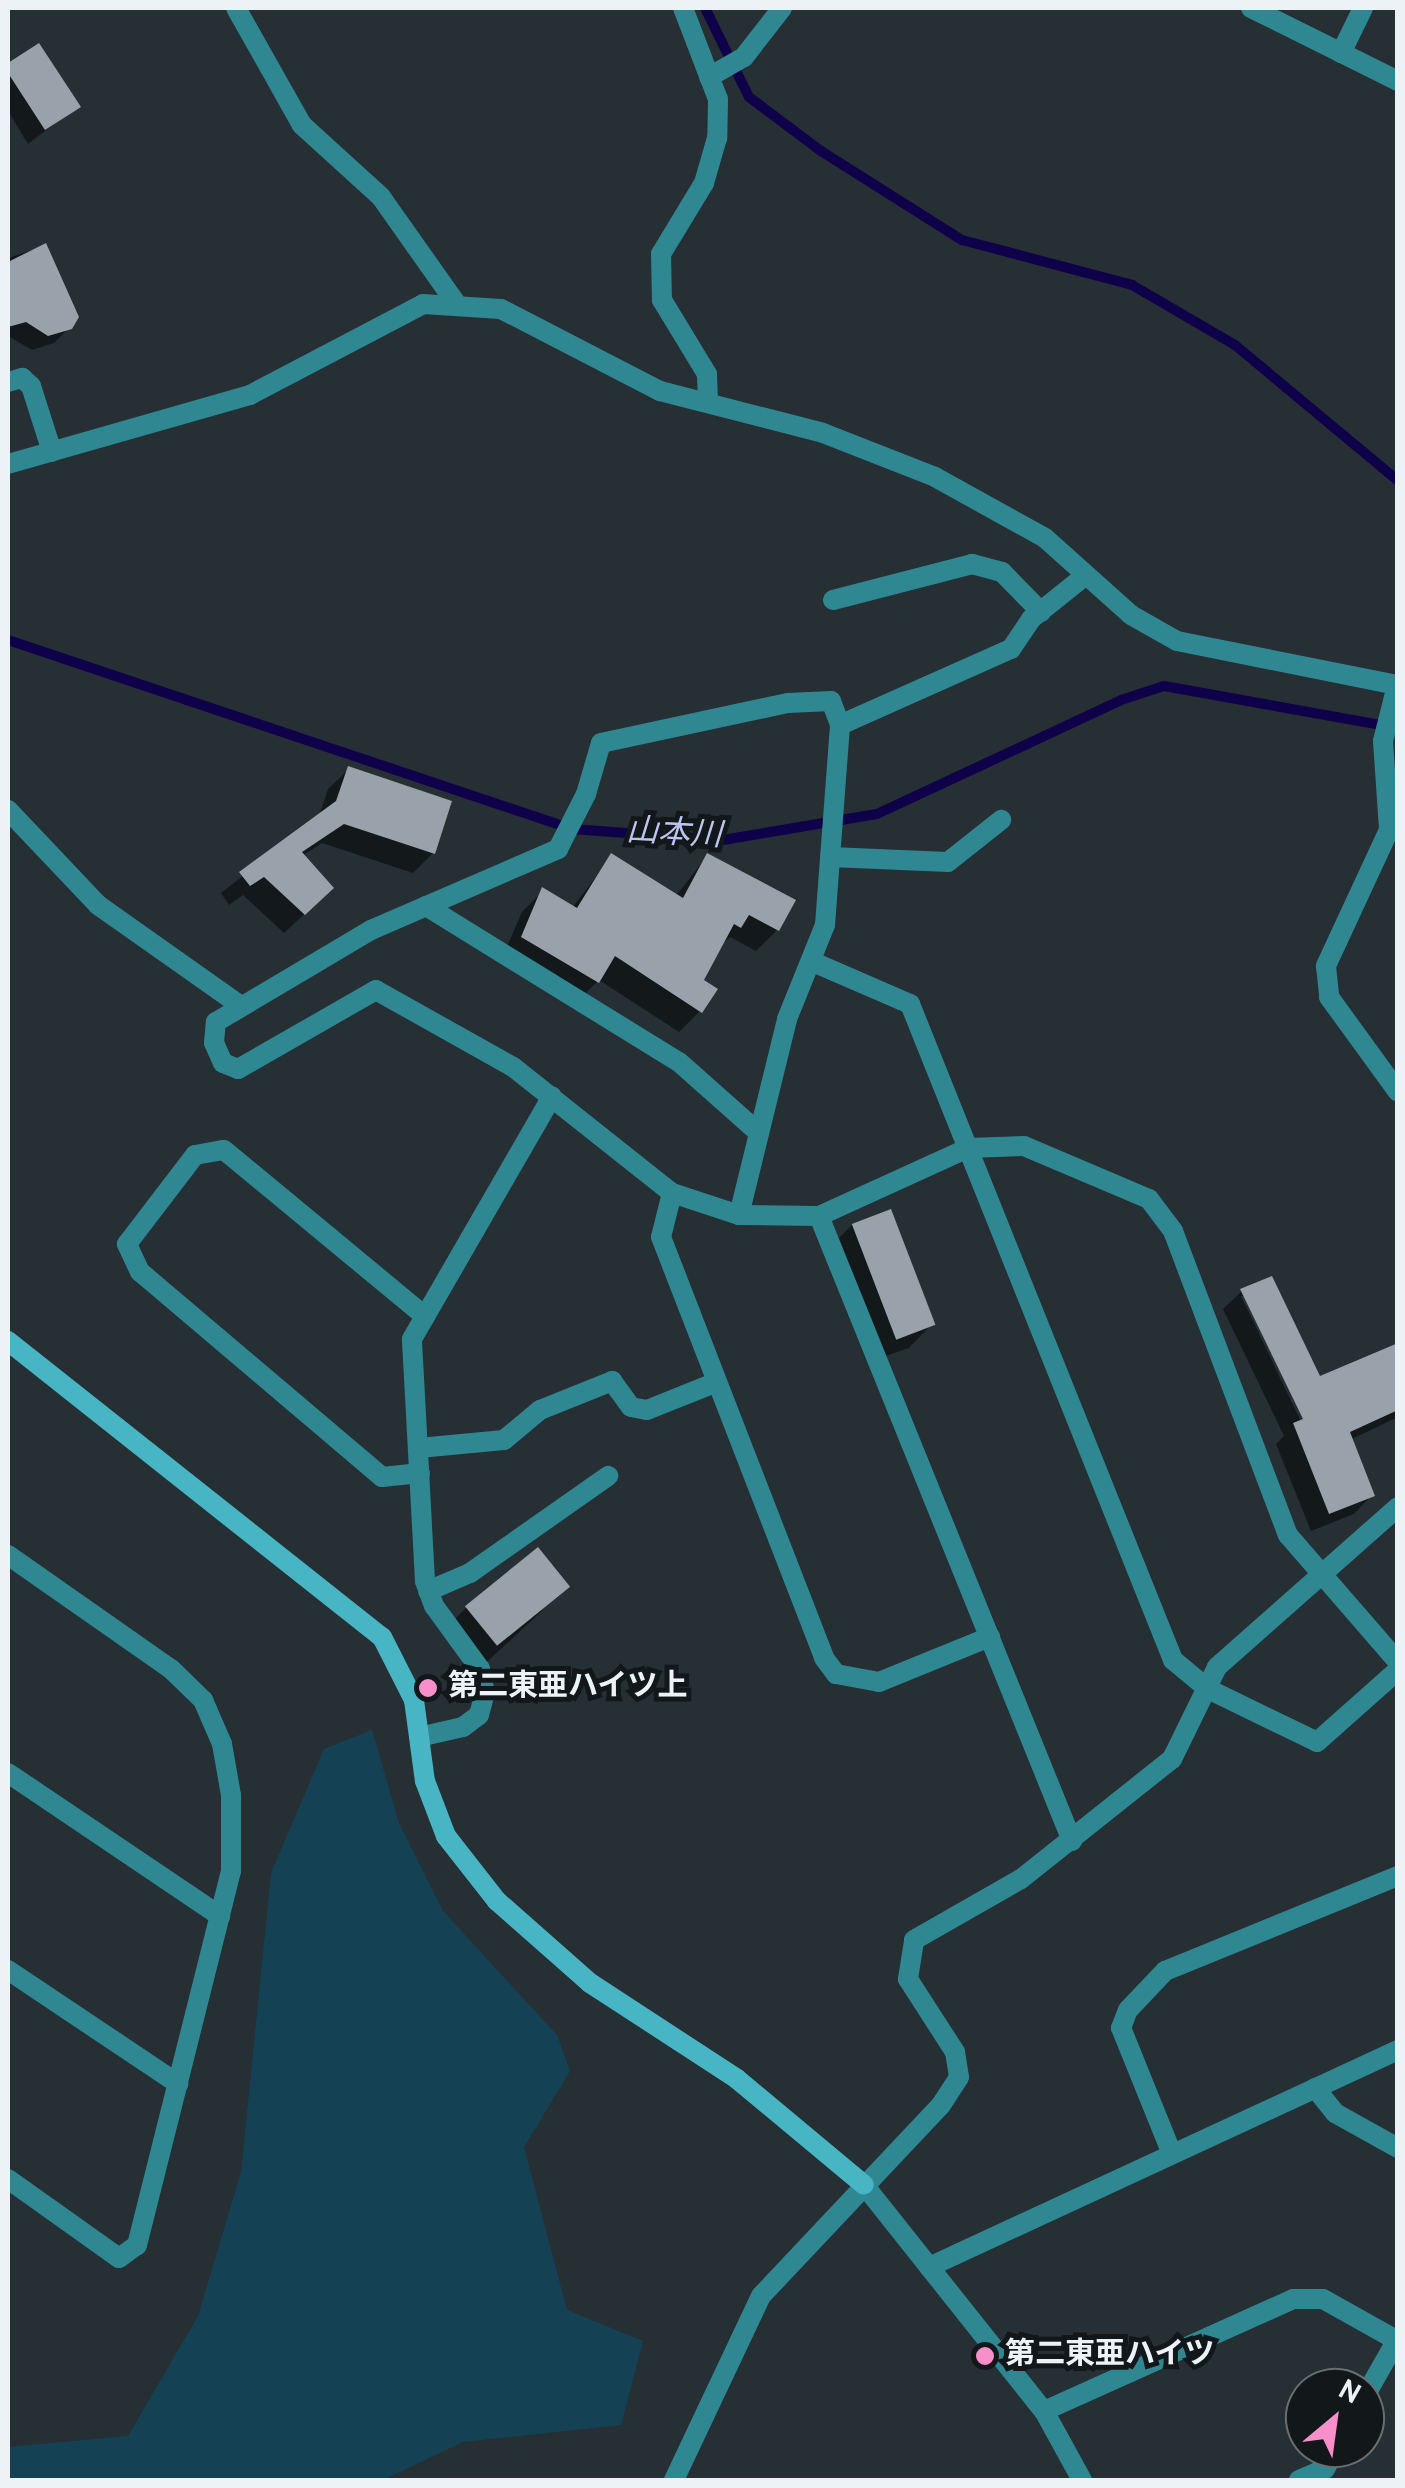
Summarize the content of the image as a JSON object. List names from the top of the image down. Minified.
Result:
{"water":["山本川"],"places":["第二東亜ハイツ上","第二東亜ハイツ"],"north":"top right"}
